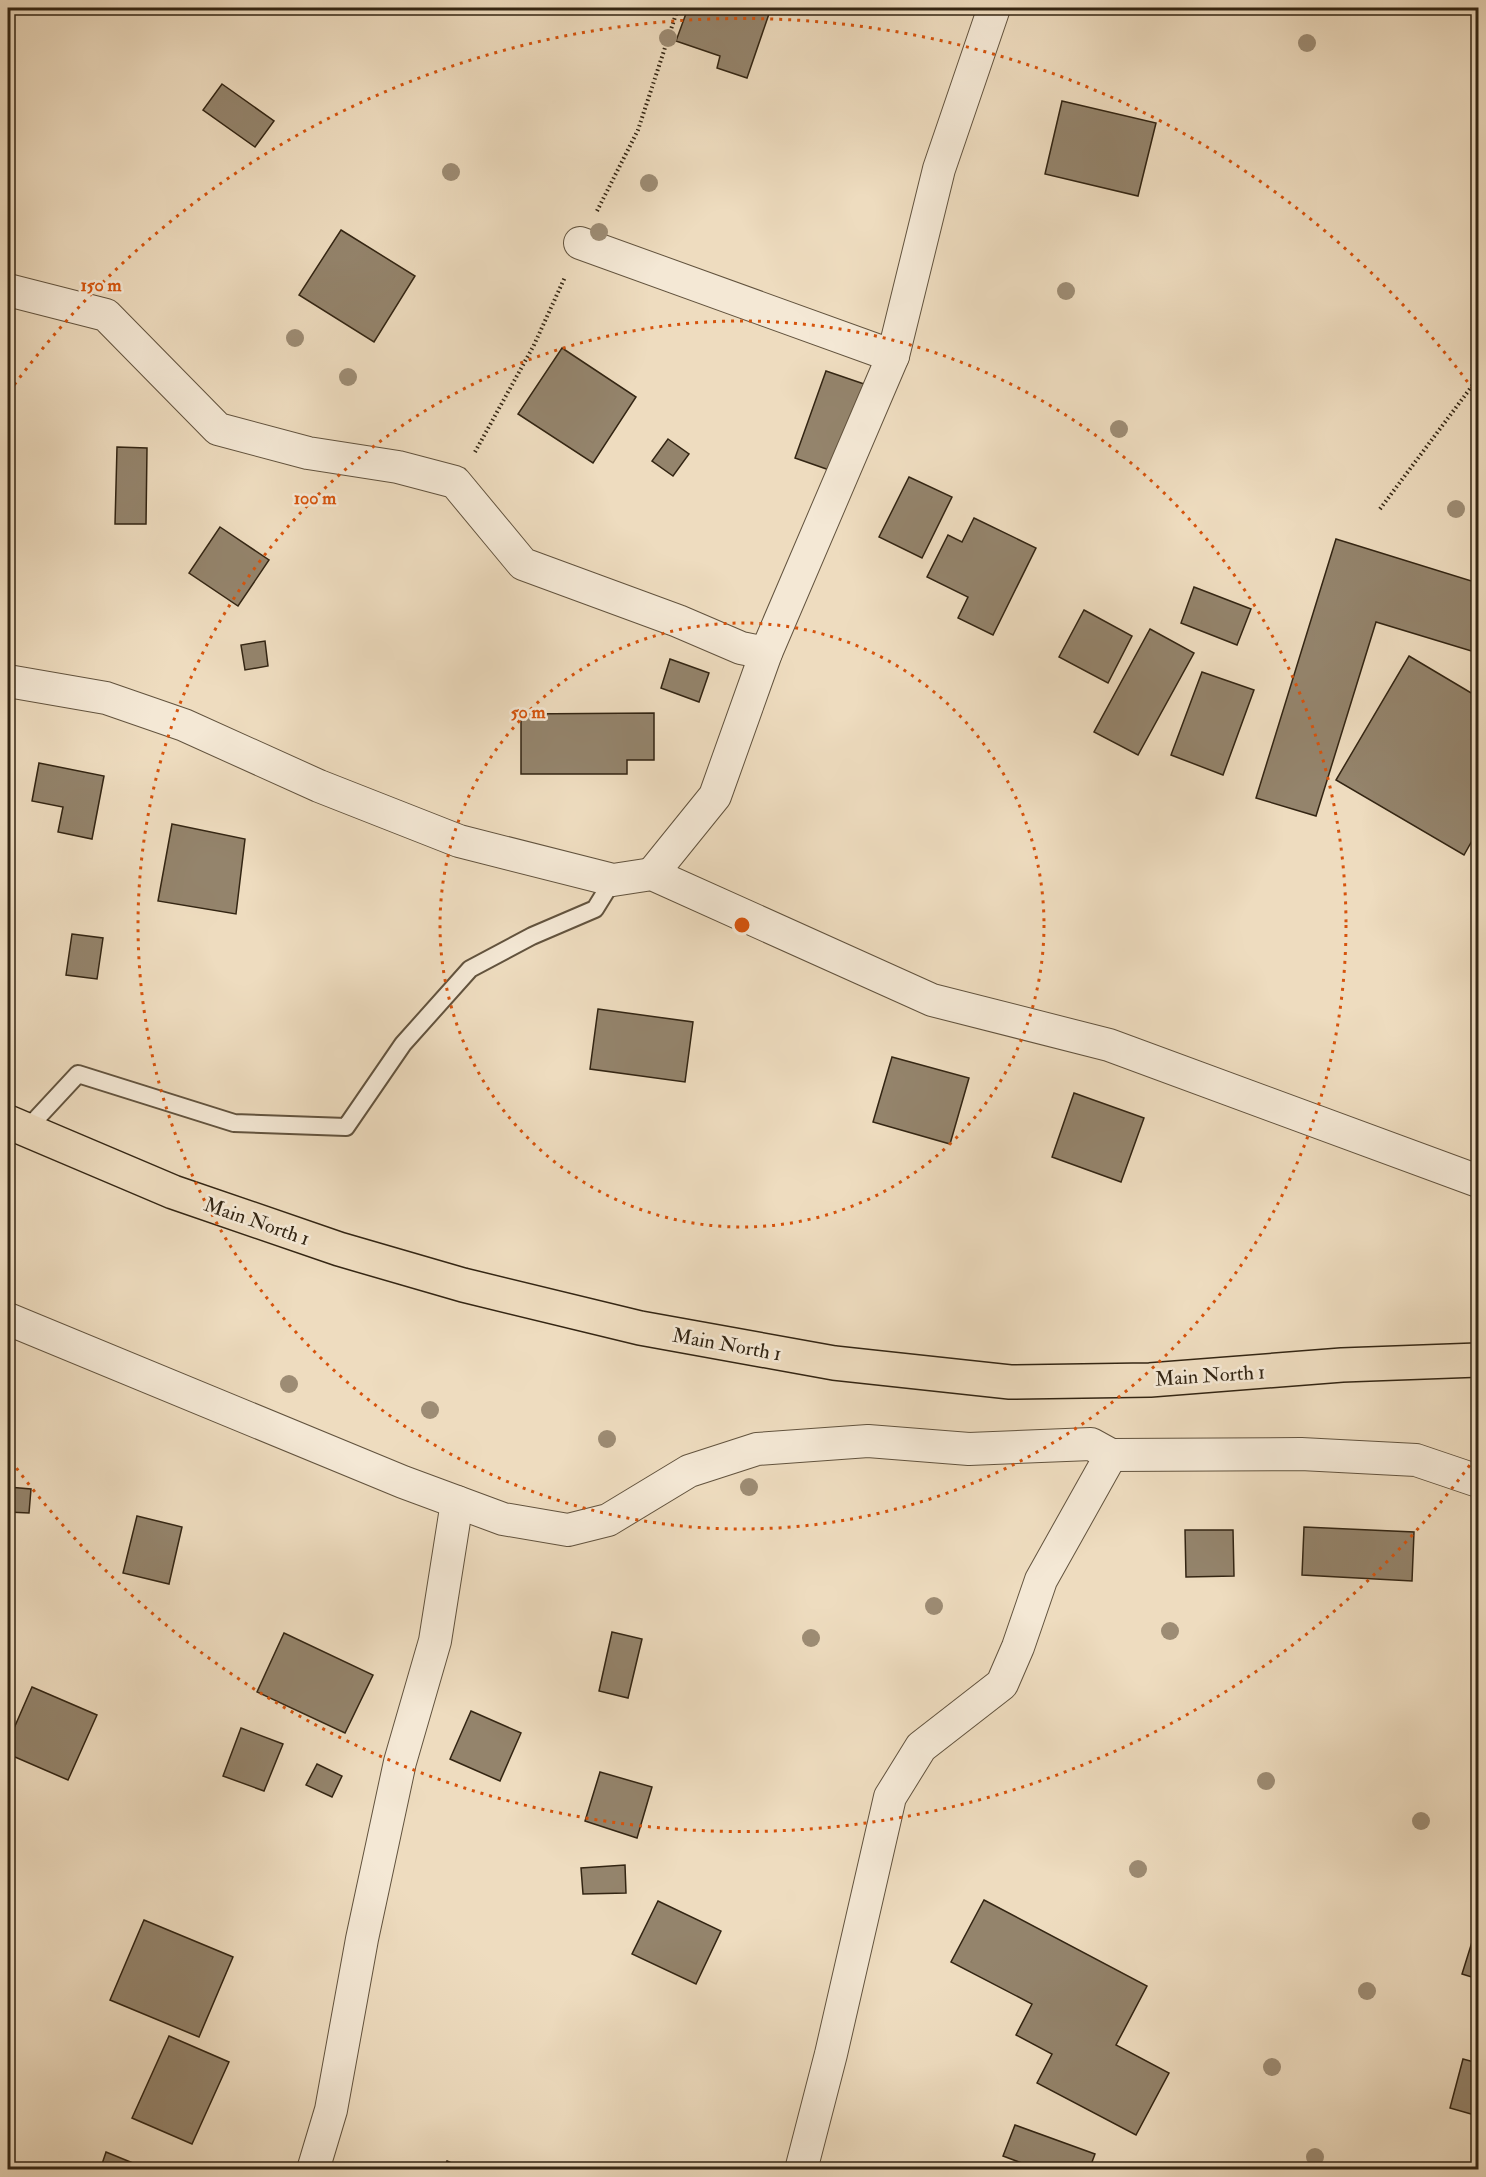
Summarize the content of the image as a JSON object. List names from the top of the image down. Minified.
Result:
{"streets":{"main road":["Main North 1"]},"rings":["150 m","100 m","50 m"]}
